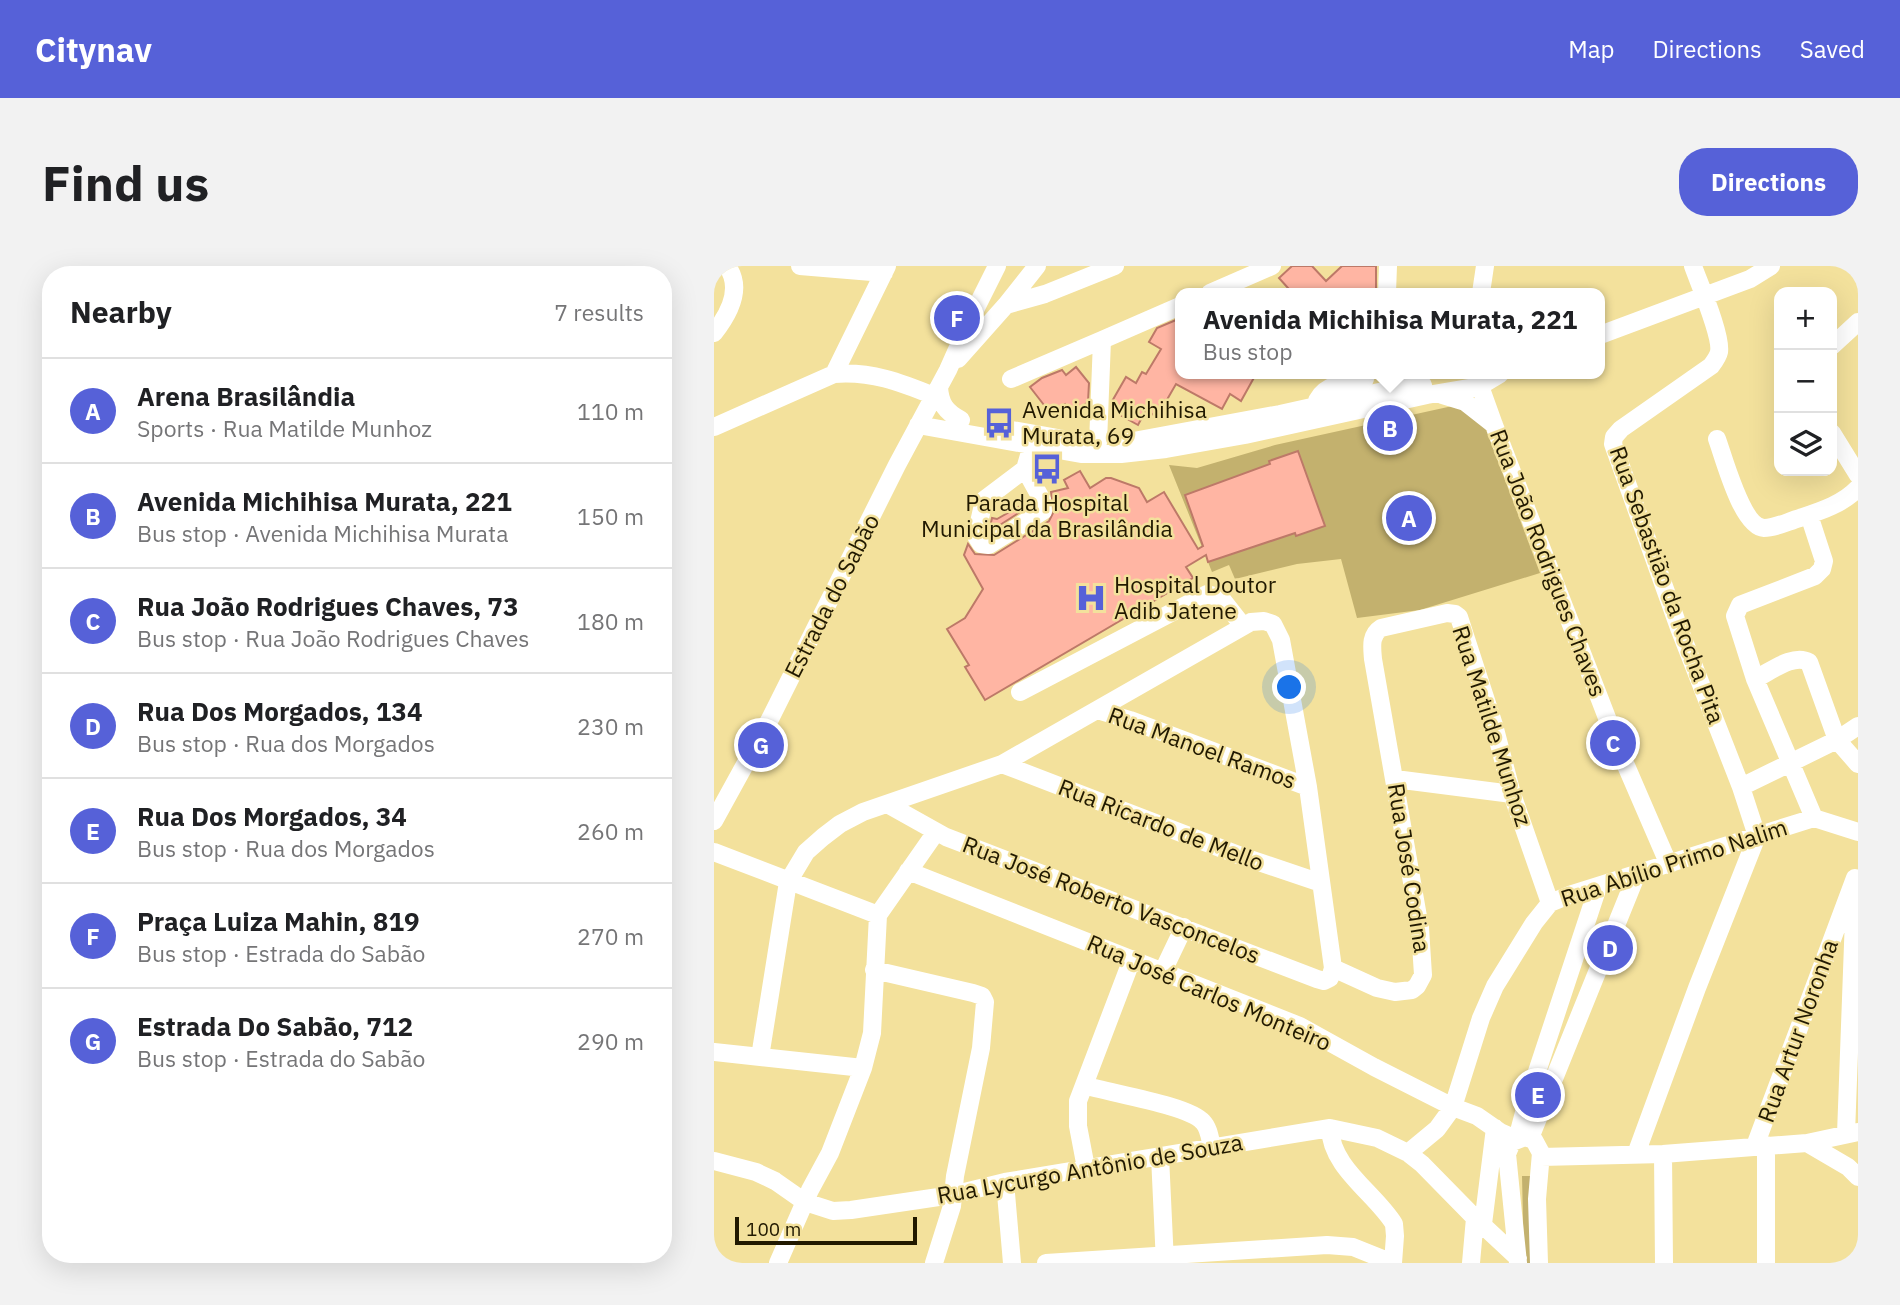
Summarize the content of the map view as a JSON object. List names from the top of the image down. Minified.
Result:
{"streets":{"street":["Rua João Rodrigues Chaves","Rua Sebastião da Rocha Pita","Estrada do Sabão","Rua Matilde Munhoz","Rua Manoel Ramos","Rua Ricardo de Mello","Rua Abílio Primo Nalim","Rua José Codina","Rua José Roberto Vasconcelos","Rua José Carlos Monteiro","Rua Artur Noronha","Rua Lycurgo Antônio de Souza"]},"crossings":[["Rua João Rodrigues Chaves","Rua Abílio Primo Nalim"],["Rua Sebastião da Rocha Pita","Rua Abílio Primo Nalim"],["Rua Matilde Munhoz","Rua Abílio Primo Nalim"],["Rua Matilde Munhoz","Rua José Codina"],["Rua Abílio Primo Nalim","Rua José Carlos Monteiro"],["Rua José Codina","Rua José Roberto Vasconcelos"]],"places":{"bus stop":["Avenida Michihisa Murata, 69","Parada Hospital Municipal da Brasilândia"],"hospital":["Hospital Doutor Adib Jatene"]},"scale_bar":"100 m","page":{"header":"Citynav","nav":["Map","Directions","Saved"],"buttons":"Directions","title":"Find us","heading":["Nearby","7 results"],"map_buttons":["+","−"],"popup":["Avenida Michihisa Murata, 221","Bus stop"],"pins":["F","B","A","C","G","D","E"],"list":[{"mark":"A","name":"Arena Brasilândia","note":"Sports · Rua Matilde Munhoz","value":"110 m"},{"mark":"B","name":"Avenida Michihisa Murata, 221","note":"Bus stop · Avenida Michihisa Murata","value":"150 m"},{"mark":"C","name":"Rua João Rodrigues Chaves, 73","note":"Bus stop · Rua João Rodrigues Chaves","value":"180 m"},{"mark":"D","name":"Rua Dos Morgados, 134","note":"Bus stop · Rua dos Morgados","value":"230 m"},{"mark":"E","name":"Rua Dos Morgados, 34","note":"Bus stop · Rua dos Morgados","value":"260 m"},{"mark":"F","name":"Praça Luiza Mahin, 819","note":"Bus stop · Estrada do Sabão","value":"270 m"},{"mark":"G","name":"Estrada Do Sabão, 712","note":"Bus stop · Estrada do Sabão","value":"290 m"}],"scale":"100 m"}}
